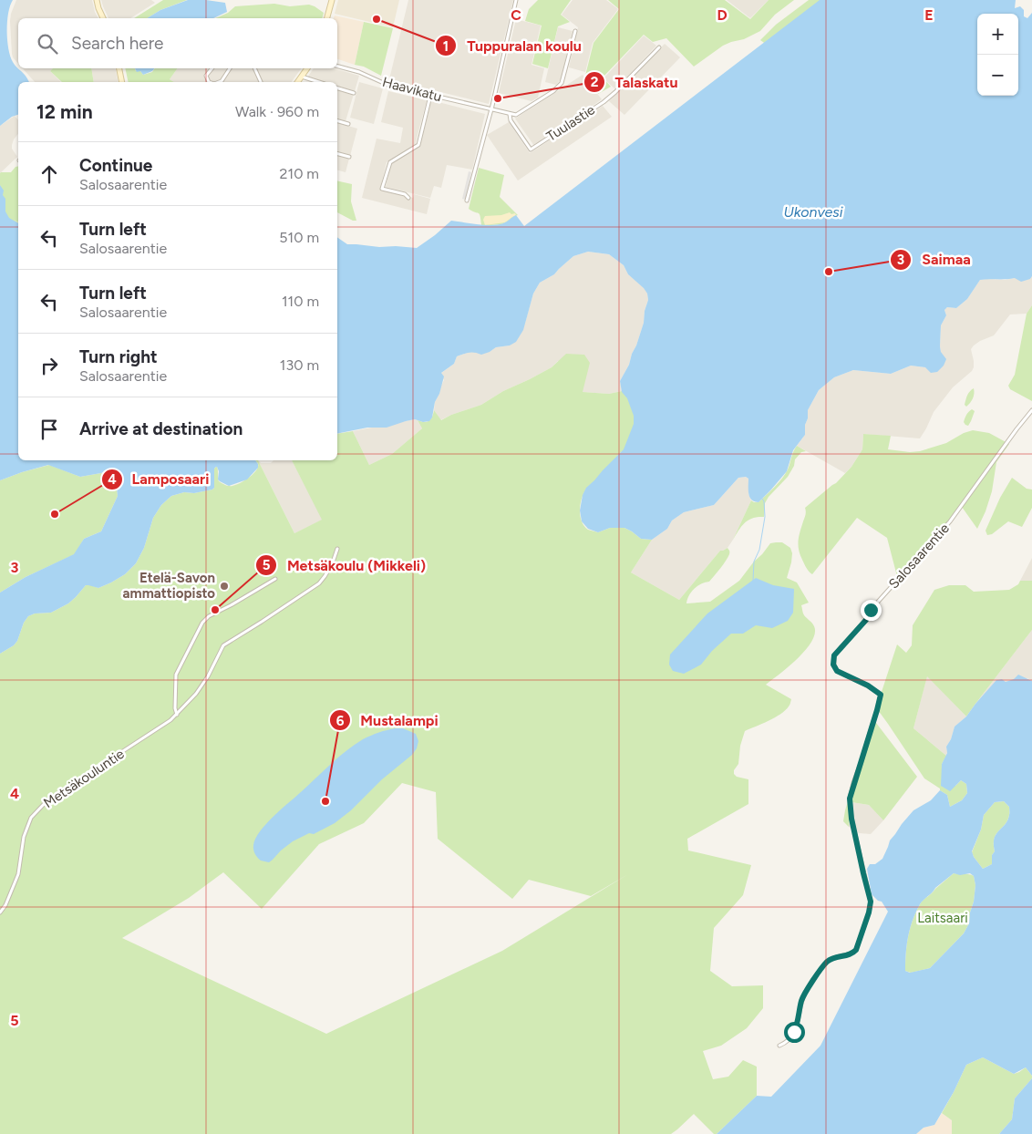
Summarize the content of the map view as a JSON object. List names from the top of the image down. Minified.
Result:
{"streets":{"street":["Haavikatu","Tuulastie","Salosaarentie","Metsäkouluntie"]},"crossings":[["Haavikatu","Tuulastie"]],"water":["Ukonvesi"],"parks":["Laitsaari"],"places":["Tuppuralan koulu","Talaskatu","Saimaa","Lamposaari","Etelä-Savon ammattiopisto","Metsäkoulu (Mikkeli)","Mustalampi"],"page":{"map_buttons":["+","−"],"search":"Search here","heading":["12 min","Walk · 960 m"],"list":[["Continue","Salosaarentie","210 m"],["Turn left","Salosaarentie","510 m"],["Turn left","Salosaarentie","110 m"],["Turn right","Salosaarentie","130 m"],"Arrive at destination"]},"grid":{"columns":["C","D","E"],"rows":["3","4","5"]}}
